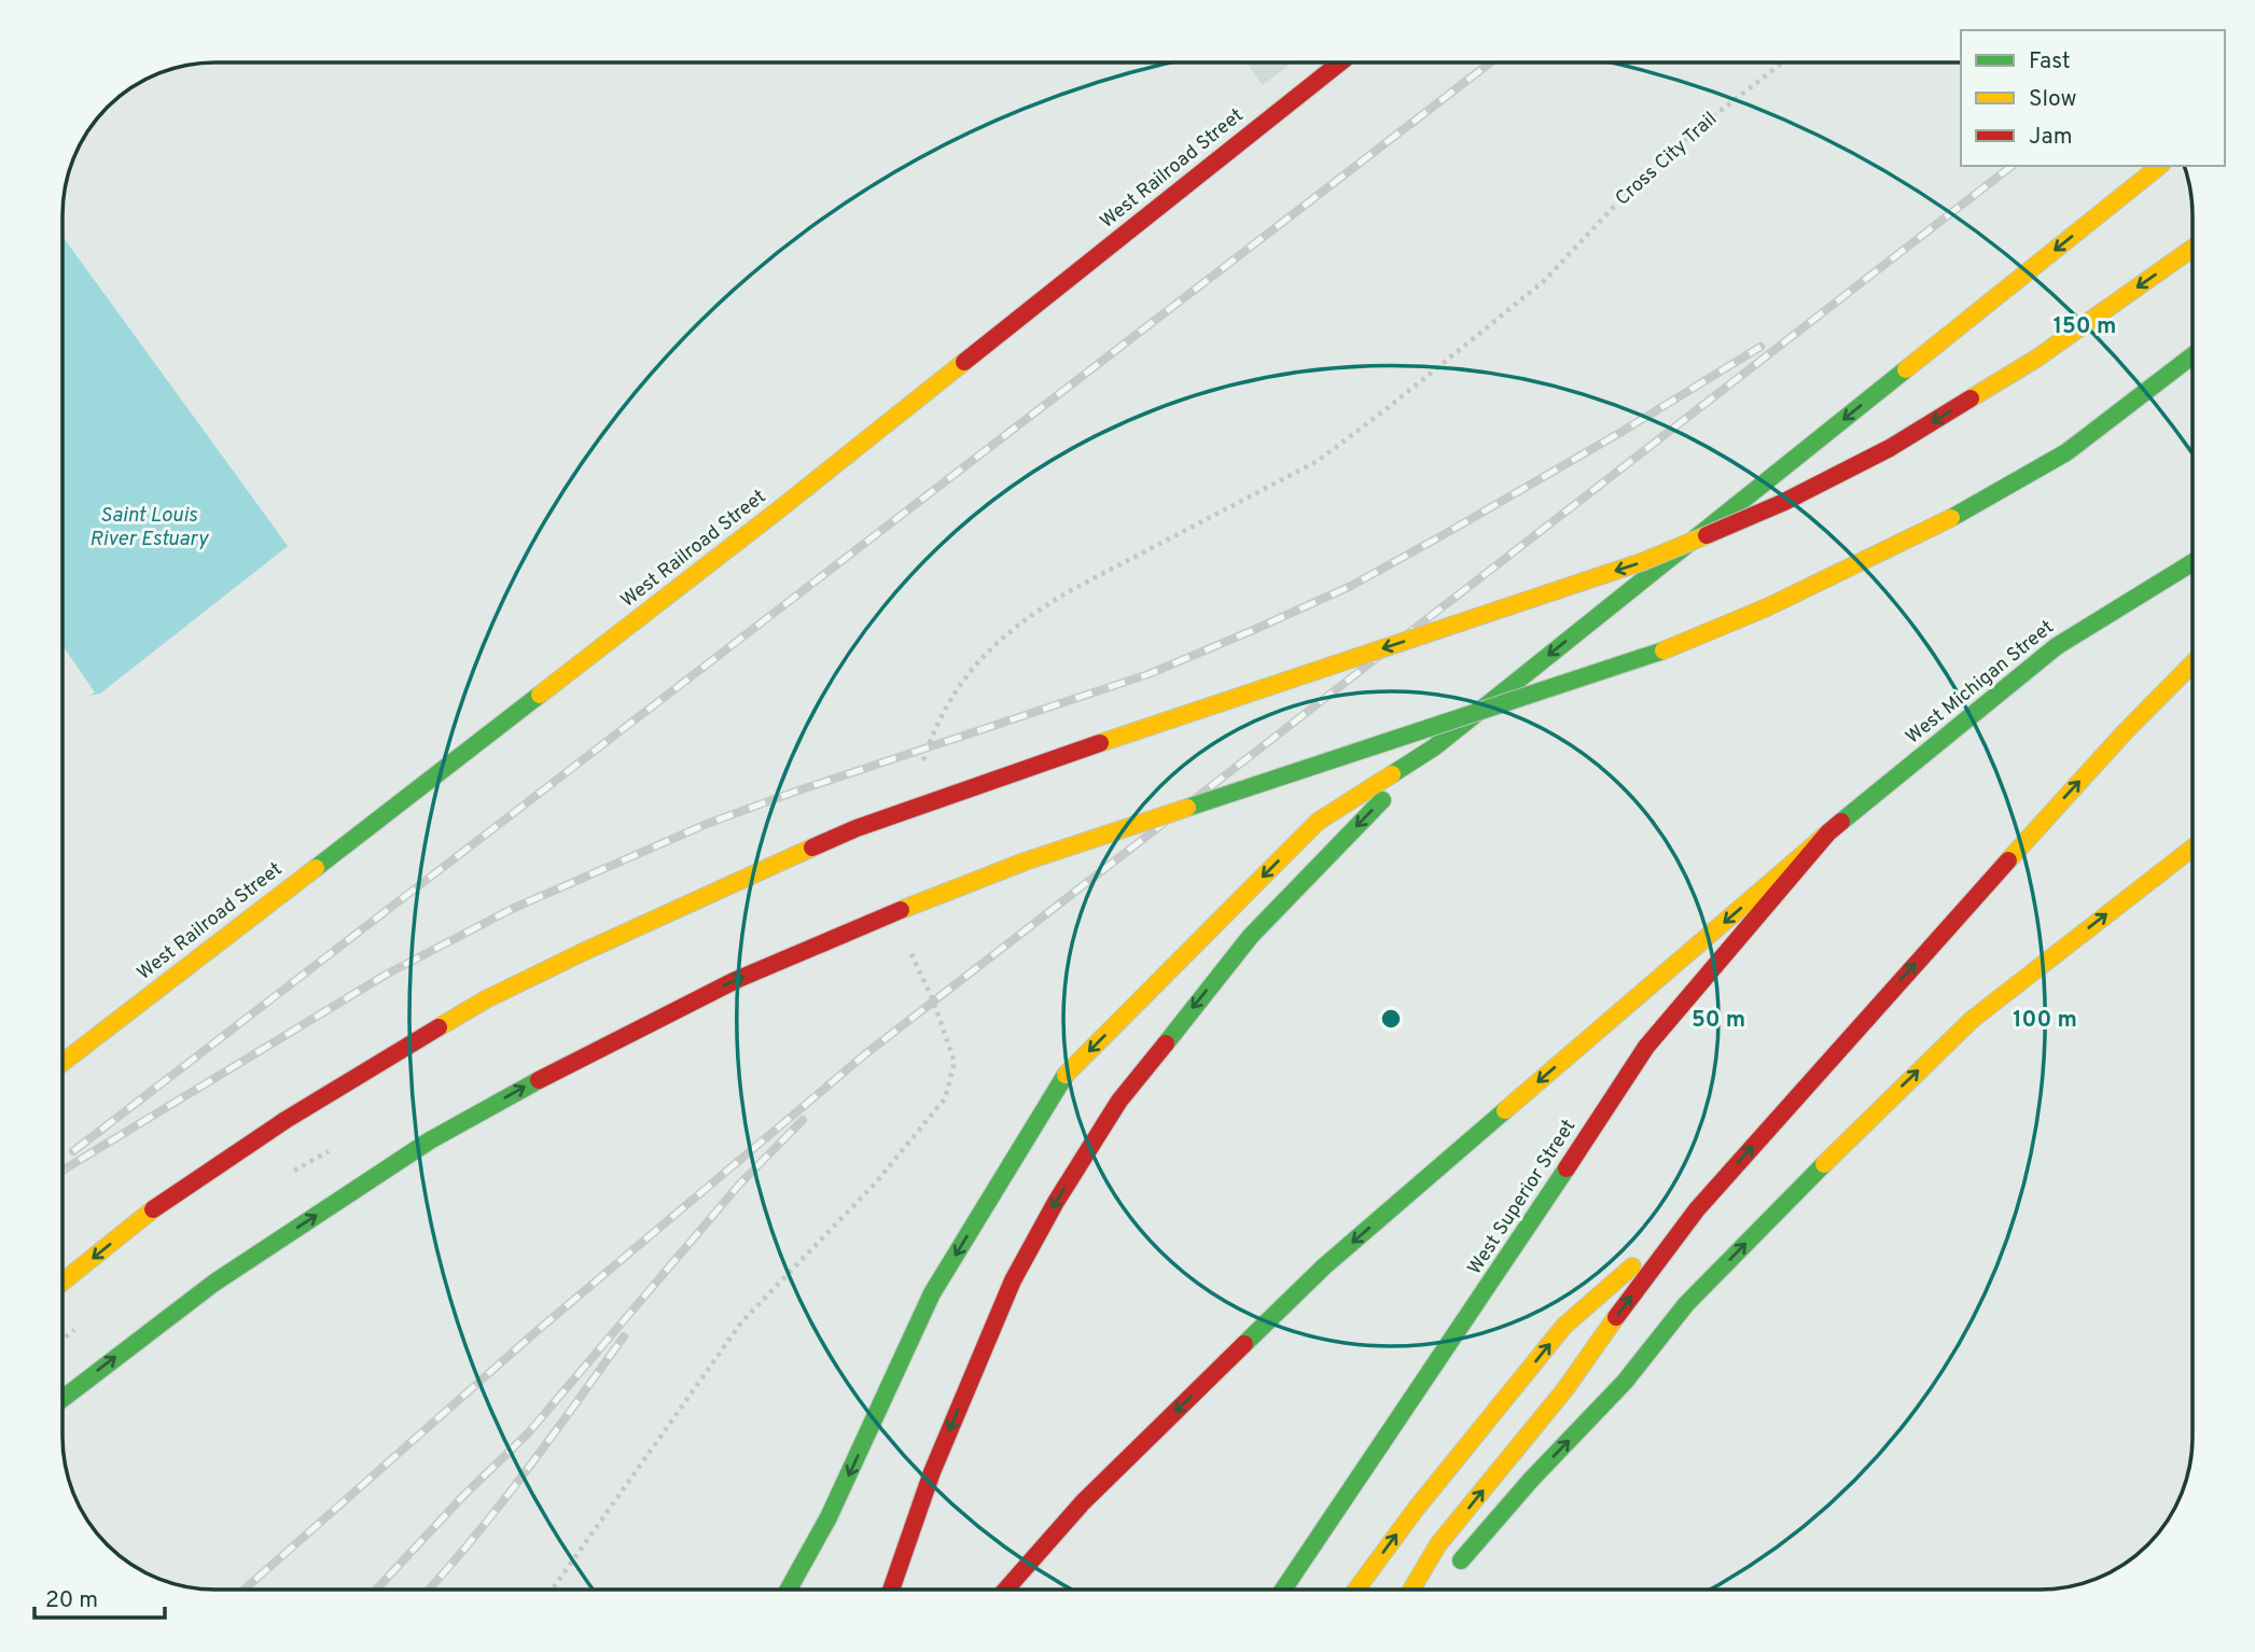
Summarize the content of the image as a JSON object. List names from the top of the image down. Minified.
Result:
{"streets":{"main road":["West Railroad Street","West Michigan Street","West Superior Street"],"path":["Cross City Trail"]},"crossings":[["West Michigan Street","West Superior Street"]],"water":["Saint Louis River Estuary"],"legend":["Fast","Slow","Jam"],"scale_bar":"20 m","rings":["150 m","50 m","100 m"]}
